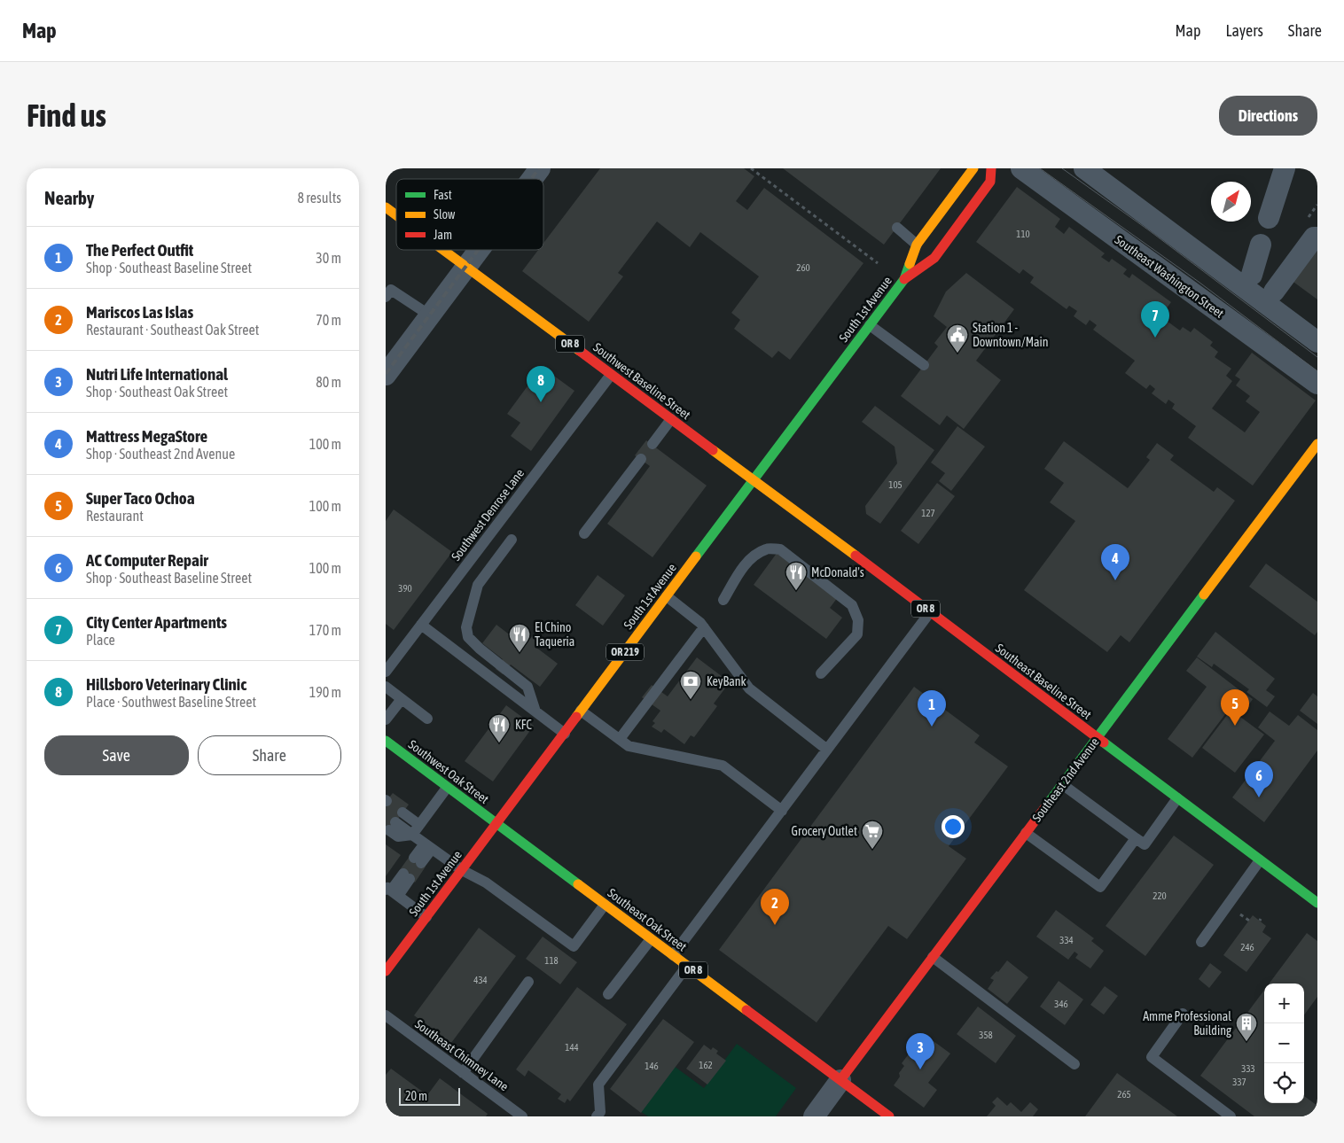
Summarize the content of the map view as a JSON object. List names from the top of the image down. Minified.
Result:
{"streets":{"main road":["South 1st Avenue","OR 8","Southwest Baseline Street","OR 219","Southeast Baseline Street","Southwest Oak Street","Southeast 2nd Avenue","Southeast Oak Street"],"street":["Southeast Washington Street"],"lane":["Southwest Denrose Lane","Southeast Chimney Lane"]},"crossings":[["South 1st Avenue","Southwest Baseline Street"],["South 1st Avenue","Southeast Baseline Street"],["South 1st Avenue","Southwest Oak Street"],["South 1st Avenue","Southeast Oak Street"],["Southwest Baseline Street","Southwest Denrose Lane"],["Southwest Baseline Street","Southeast Baseline Street"],["Southeast Baseline Street","Southeast 2nd Avenue"],["Southwest Oak Street","Southeast Oak Street"],["Southeast 2nd Avenue","Southeast Oak Street"]],"places":{"public building":["Station 1 - Downtown/Main"],"restaurant":["McDonald's","El Chino Taqueria","KFC"],"bank":["KeyBank"],"supermarket":["Grocery Outlet"],"building":["Amme Professional Building"]},"house_numbers":["110","260","105","127","390","220","334","246","118","434","346","358","144","162","146","333","337","265"],"legend":["Fast","Slow","Jam"],"scale_bar":"20 m","north":"top right","page":{"header":"Map","nav":["Map","Layers","Share"],"buttons":["Directions",["Save","Share"]],"title":"Find us","heading":["Nearby","8 results"],"list":[{"mark":"1","name":"The Perfect Outfit","note":"Shop · Southeast Baseline Street","value":"30 m"},{"mark":"2","name":"Mariscos Las Islas","note":"Restaurant · Southeast Oak Street","value":"70 m"},{"mark":"3","name":"Nutri Life International","note":"Shop · Southeast Oak Street","value":"80 m"},{"mark":"4","name":"Mattress MegaStore","note":"Shop · Southeast 2nd Avenue","value":"100 m"},{"mark":"5","name":"Super Taco Ochoa","note":"Restaurant","value":"100 m"},{"mark":"6","name":"AC Computer Repair","note":"Shop · Southeast Baseline Street","value":"100 m"},{"mark":"7","name":"City Center Apartments","note":"Place","value":"170 m"},{"mark":"8","name":"Hillsboro Veterinary Clinic","note":"Place · Southwest Baseline Street","value":"190 m"}],"pins":["7","8","4","5","1","6","2","3"],"map_buttons":["+","−"],"scale":"20 m"}}
